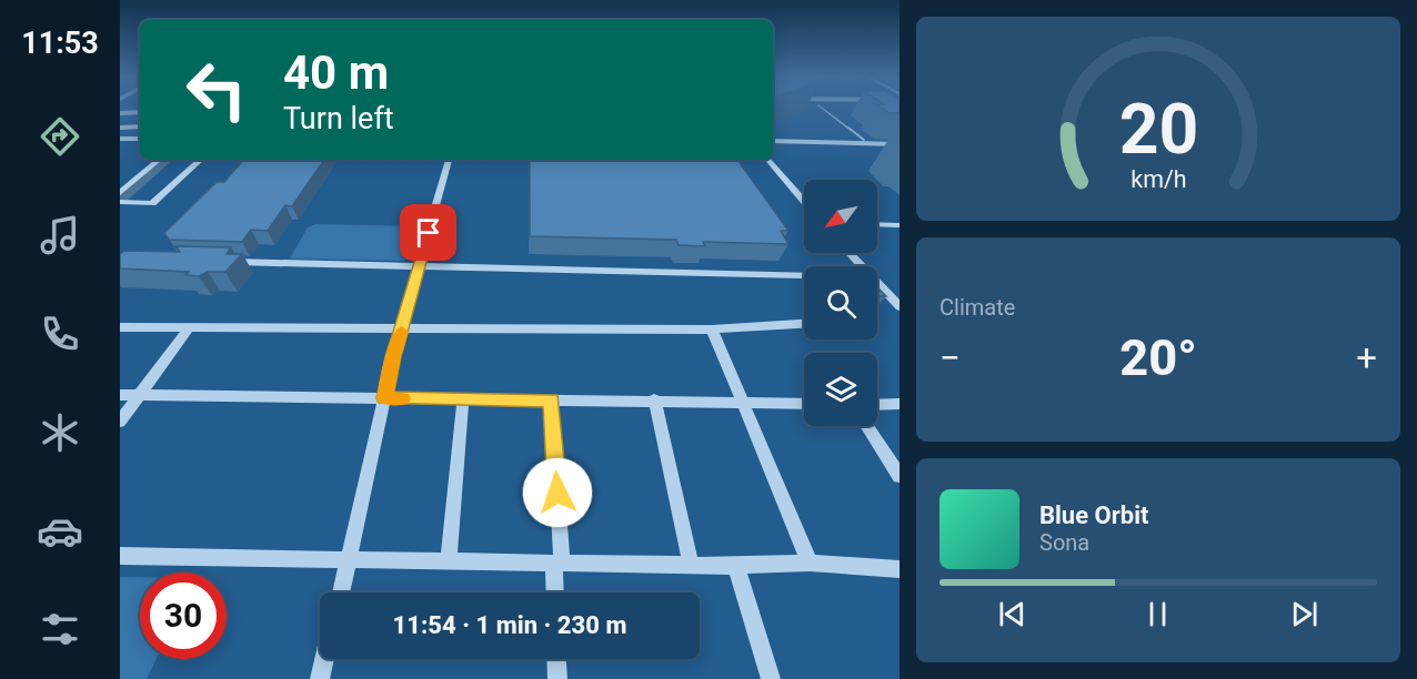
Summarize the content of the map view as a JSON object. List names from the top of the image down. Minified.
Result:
{"north":"bottom left","page":{"tabs":"11:53","turn":["40 m","Turn left"],"tile":"Climate","heat":["−","20°","+"],"song":["Blue Orbit","Sona"],"limit":"30","trip":"11:54 · 1 min · 230 m","gauge":["20","km/h"]}}
